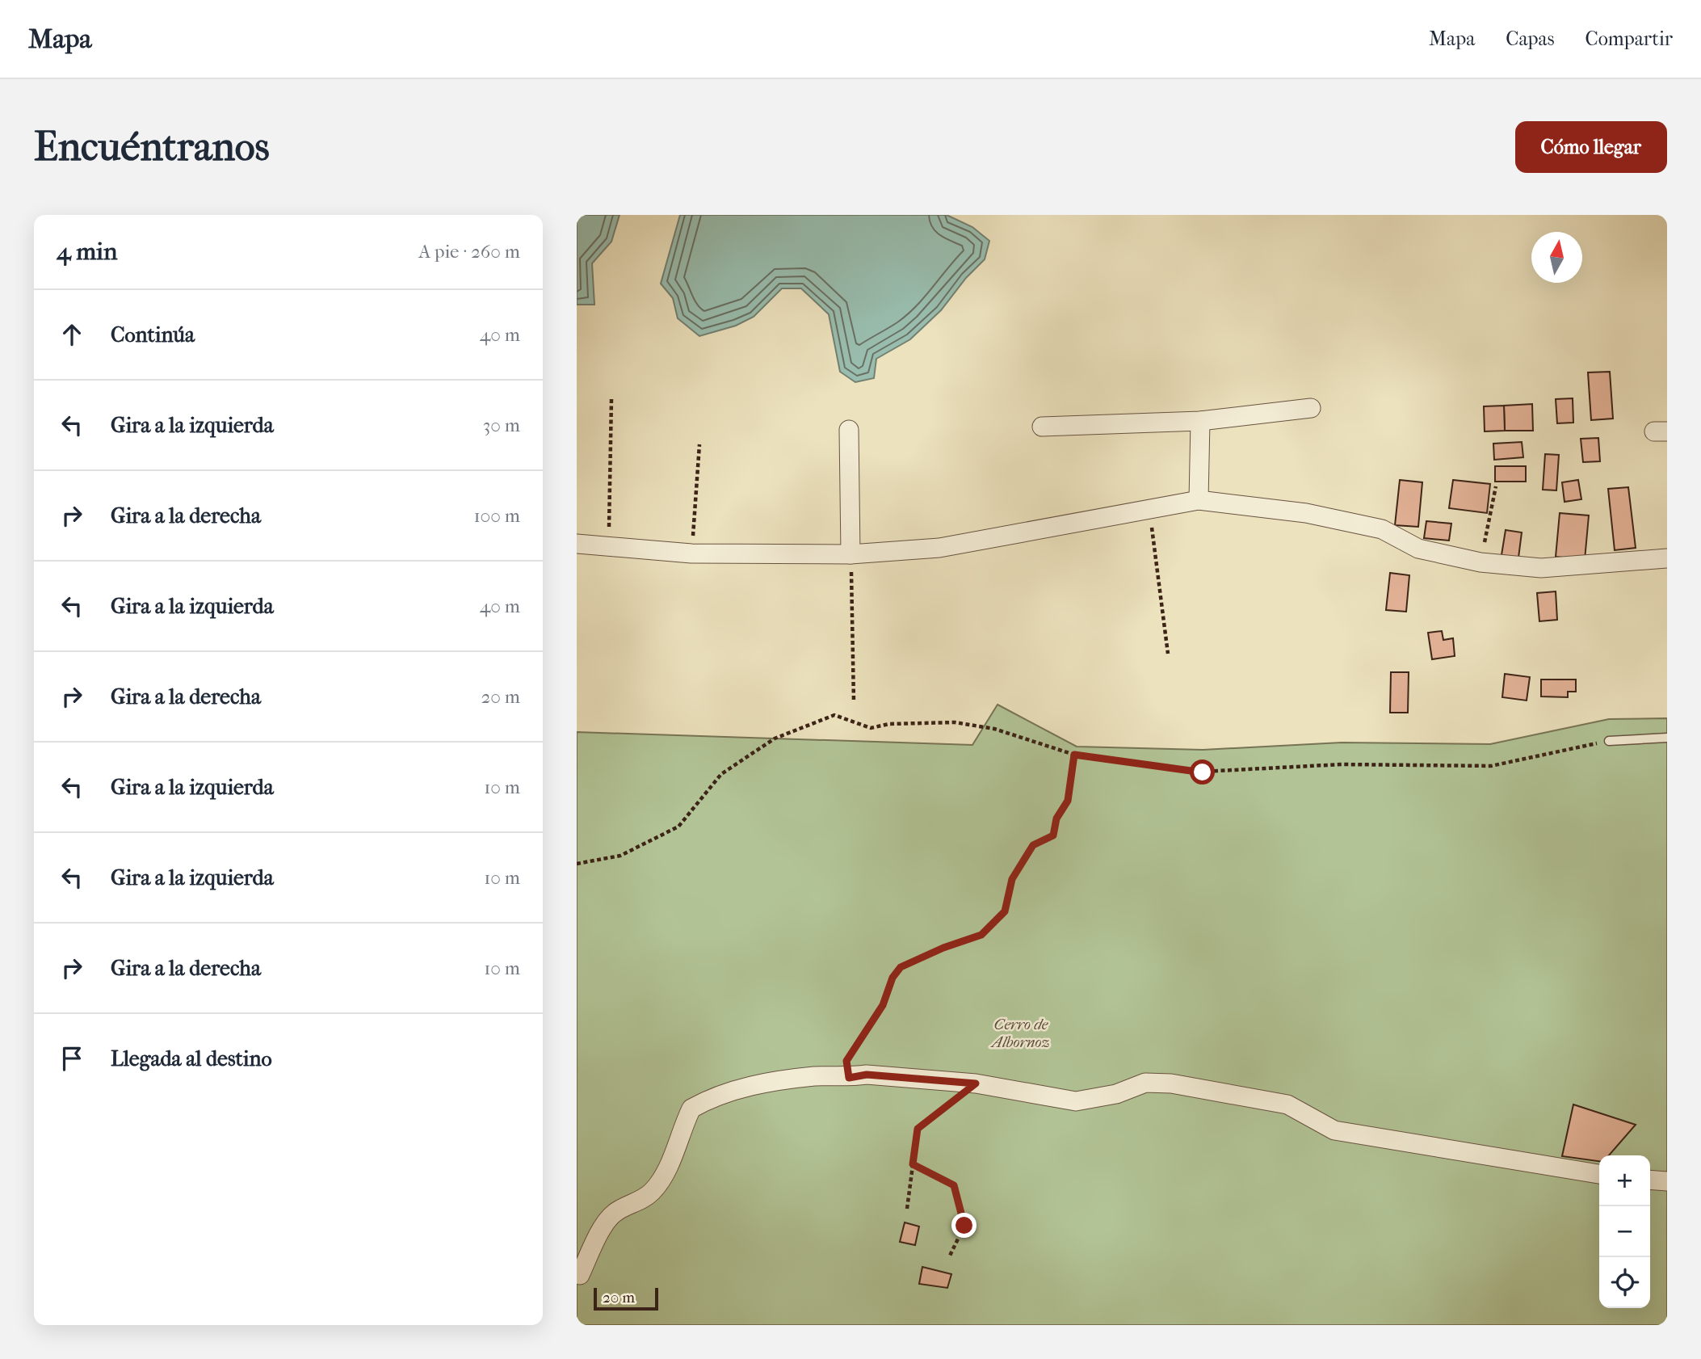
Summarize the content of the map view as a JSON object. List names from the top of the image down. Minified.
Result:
{"parks":["Cerro de Albornoz"],"scale_bar":"20 m","north":"top","page":{"header":"Mapa","nav":["Mapa","Capas","Compartir"],"buttons":"Cómo llegar","title":"Encuéntranos","heading":["4 min","A pie · 260 m"],"list":[["Continúa","40 m"],["Gira a la izquierda","30 m"],["Gira a la derecha","100 m"],["Gira a la izquierda","40 m"],["Gira a la derecha","20 m"],["Gira a la izquierda","10 m"],["Gira a la izquierda","10 m"],["Gira a la derecha","10 m"],"Llegada al destino"],"map_buttons":["+","−"],"scale":"20 m"}}
